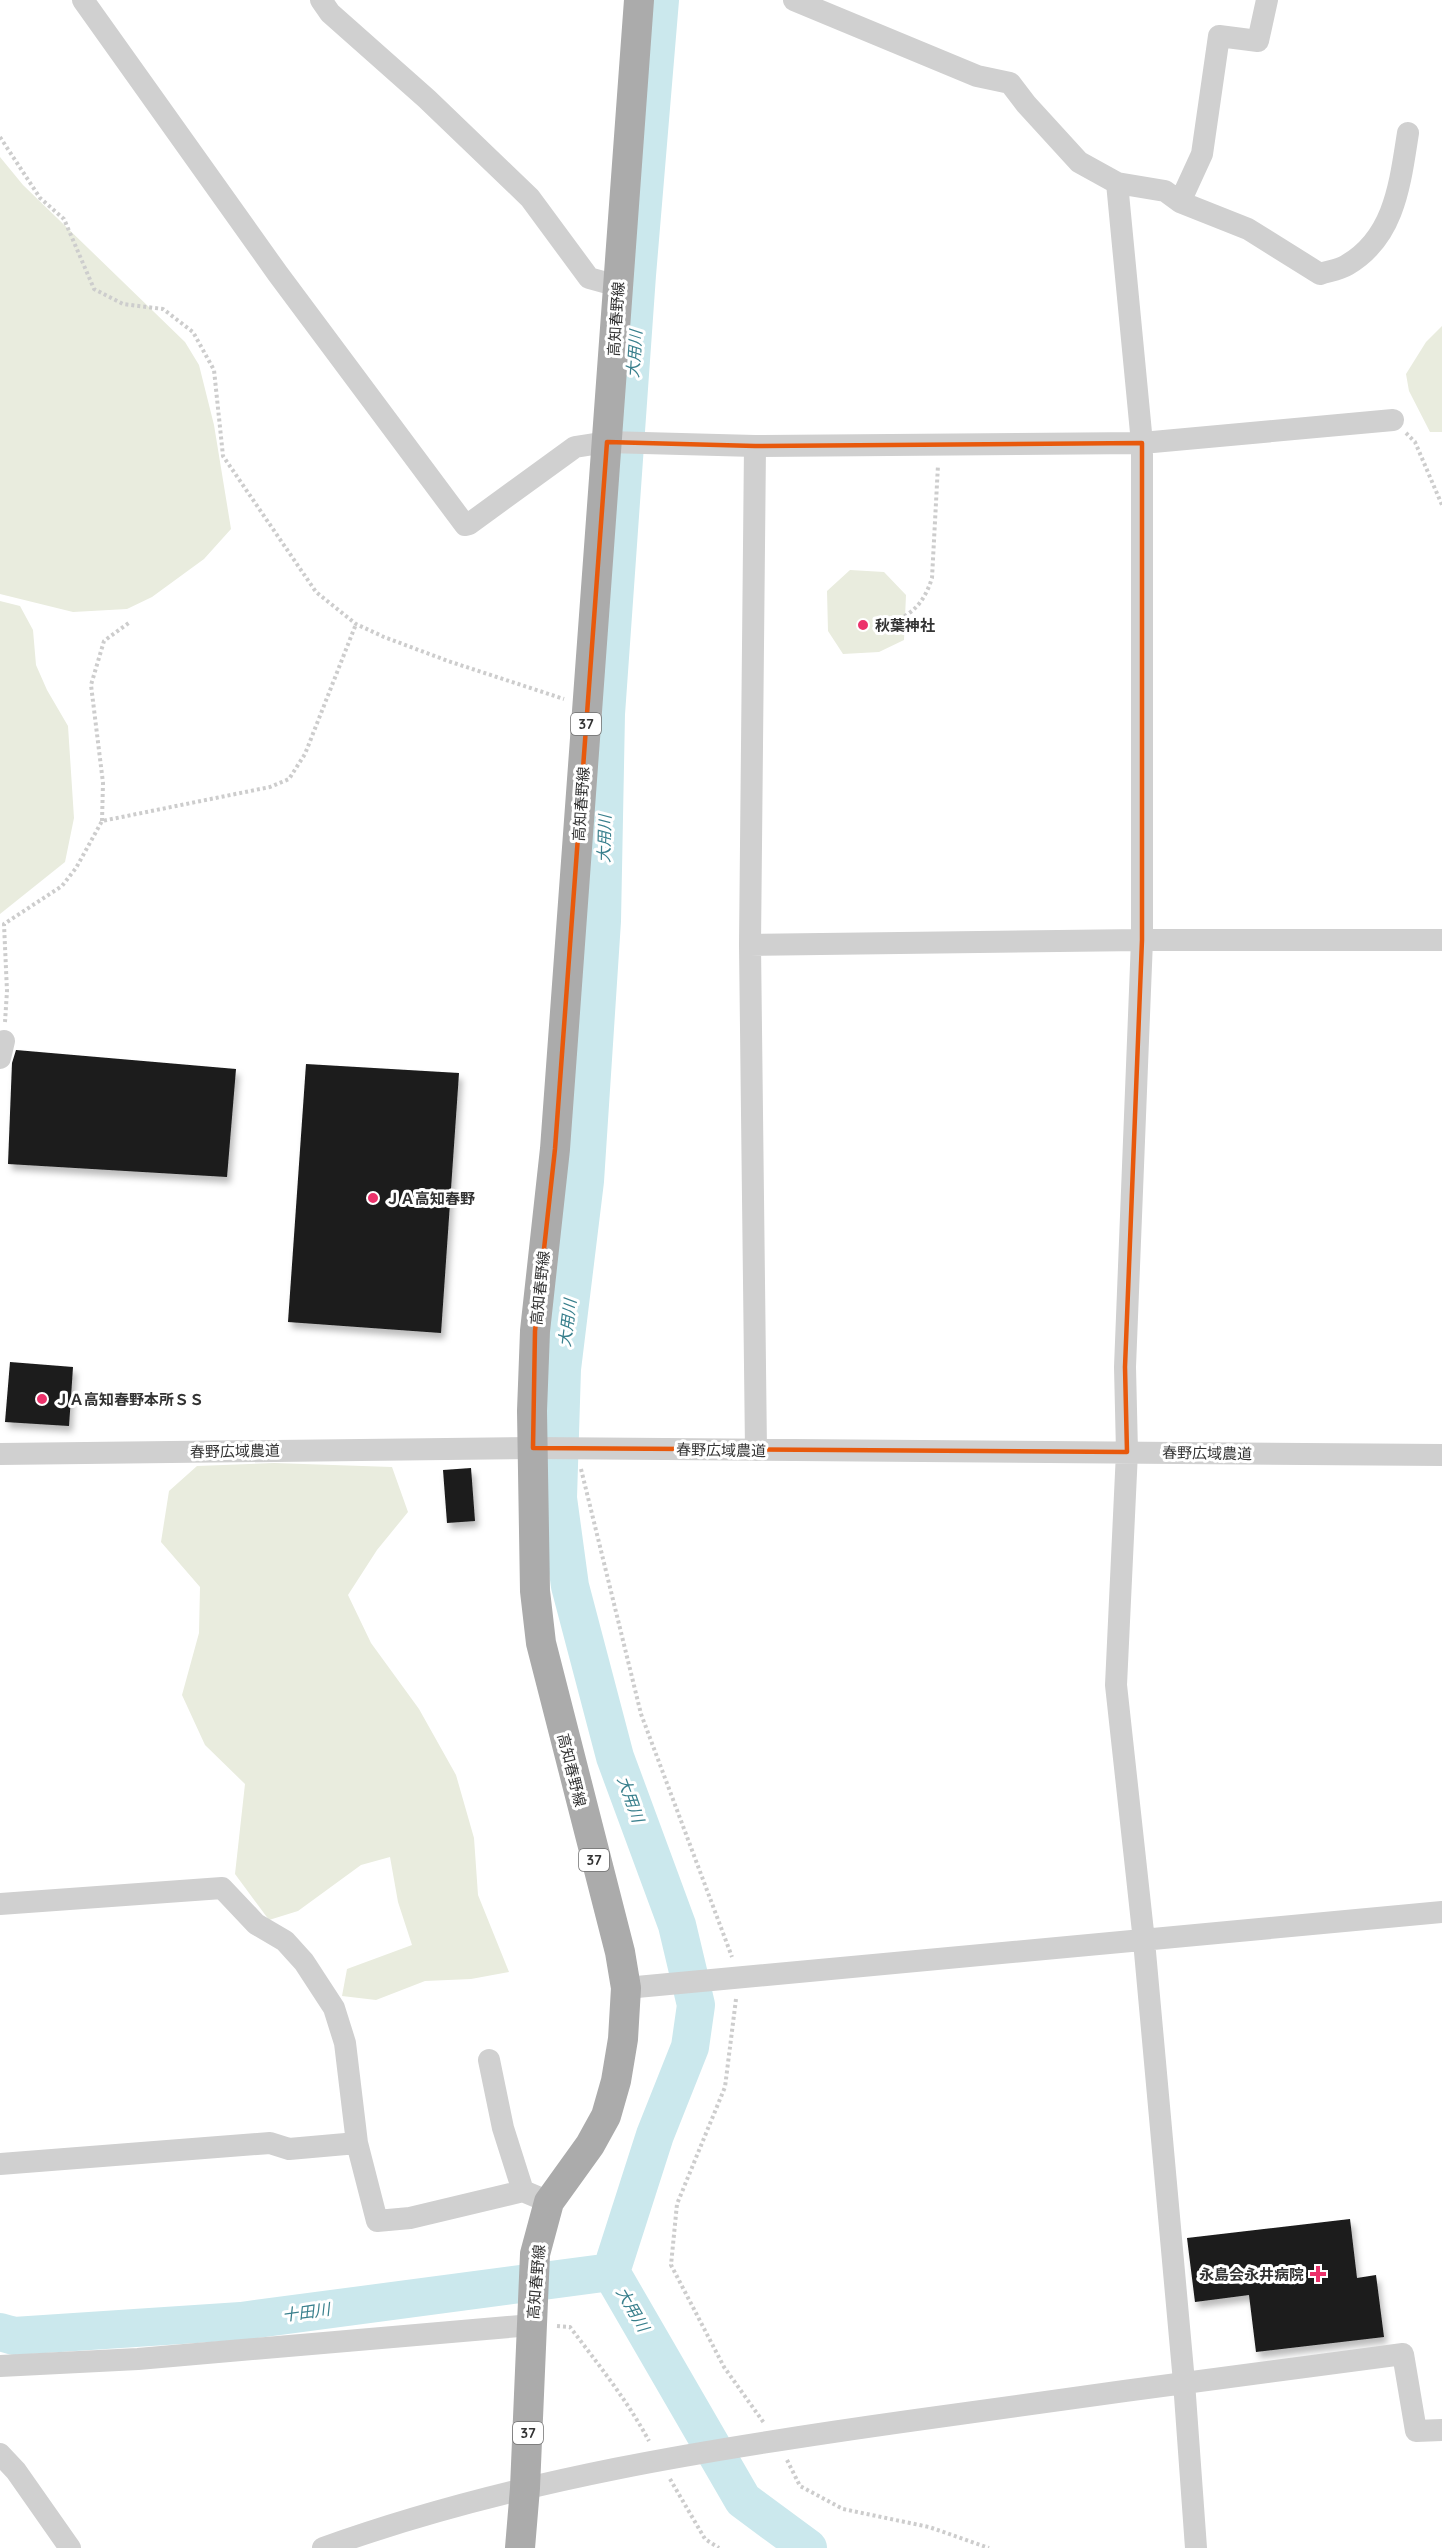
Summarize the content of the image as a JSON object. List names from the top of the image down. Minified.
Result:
{"streets":{"main road":["高知春野線","37"],"street":["春野広域農道"]},"crossings":[["高知春野線","春野広域農道"]],"water":["大用川","十田川"],"places":{"other":["秋葉神社","ＪＡ高知春野","ＪＡ高知春野本所ＳＳ"],"health":["永島会永井病院"]}}
